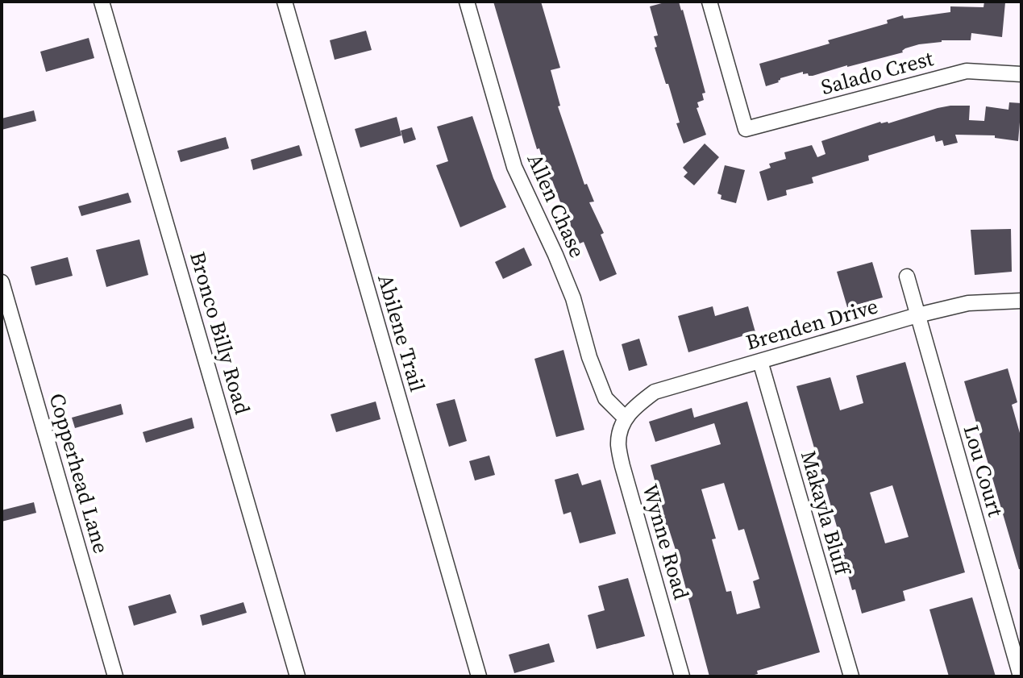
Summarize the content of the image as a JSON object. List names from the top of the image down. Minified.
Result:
{"streets":{"street":["Salado Crest","Allen Chase","Brenden Drive","Bronco Billy Road","Abilene Trail","Lou Court","Copperhead Lane","Makayla Bluff","Wynne Road"]},"crossings":[["Allen Chase","Brenden Drive"],["Allen Chase","Wynne Road"],["Brenden Drive","Lou Court"],["Brenden Drive","Makayla Bluff"],["Brenden Drive","Wynne Road"]]}
